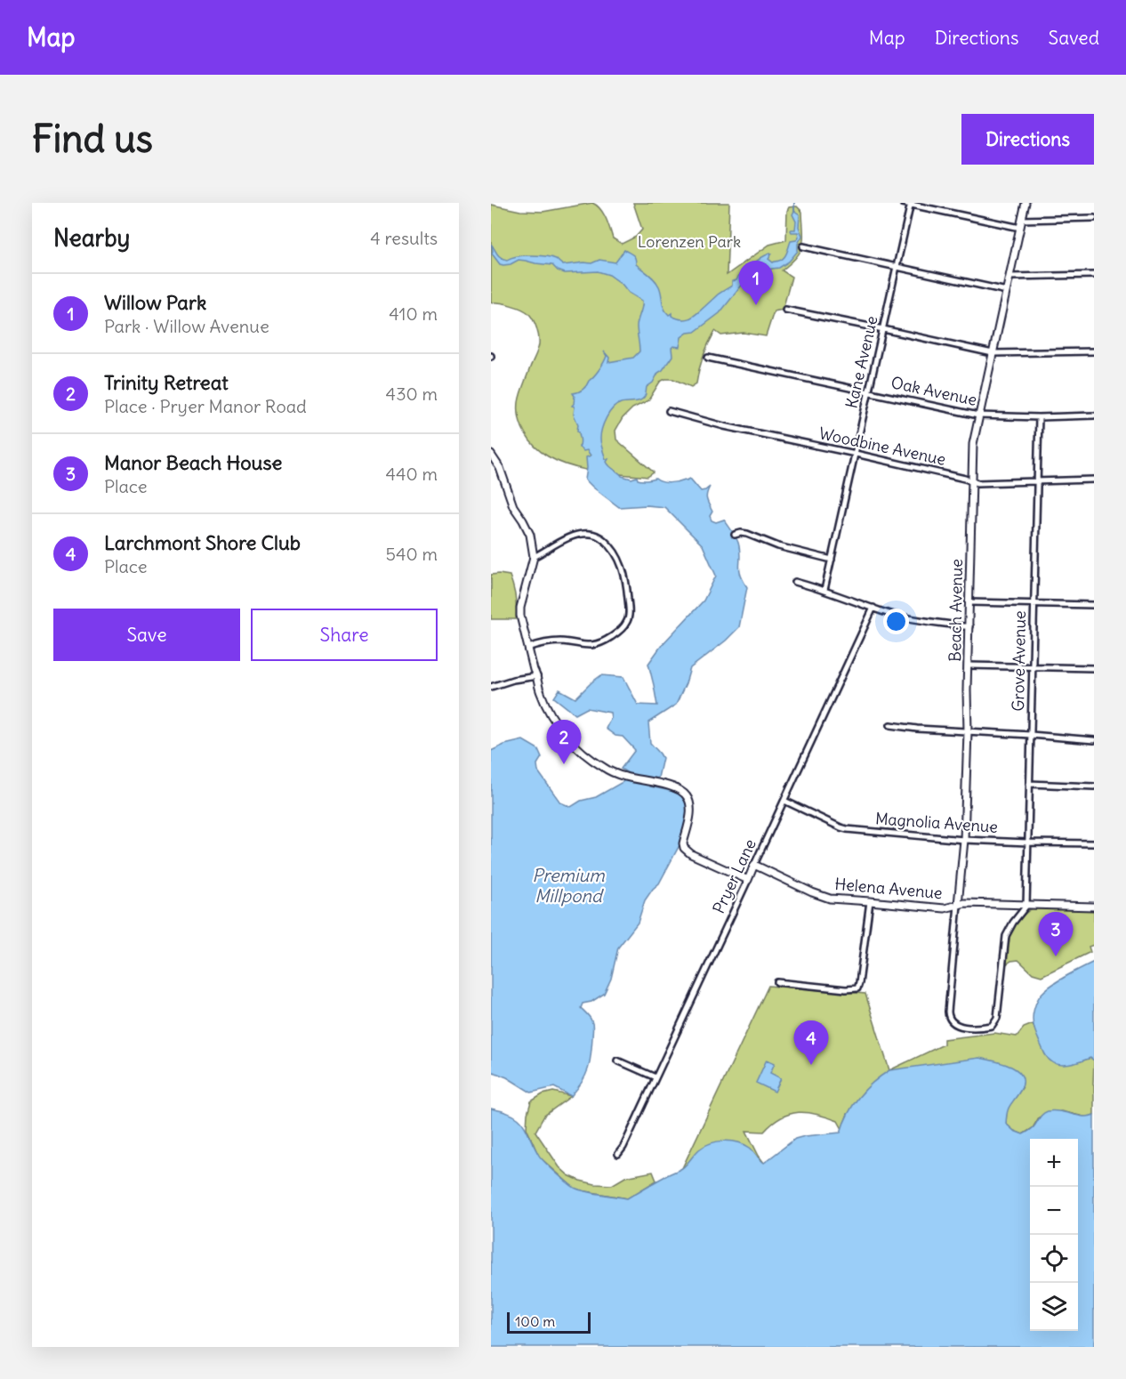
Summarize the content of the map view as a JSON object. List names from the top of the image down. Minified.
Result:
{"streets":{"street":["Kane Avenue","Oak Avenue","Woodbine Avenue","Beach Avenue","Grove Avenue","Magnolia Avenue","Pryer Lane","Helena Avenue"]},"crossings":[["Kane Avenue","Oak Avenue"],["Kane Avenue","Woodbine Avenue"],["Oak Avenue","Beach Avenue"],["Oak Avenue","Grove Avenue"],["Woodbine Avenue","Beach Avenue"],["Woodbine Avenue","Grove Avenue"],["Beach Avenue","Grove Avenue"],["Beach Avenue","Magnolia Avenue"],["Beach Avenue","Helena Avenue"],["Grove Avenue","Magnolia Avenue"],["Grove Avenue","Helena Avenue"],["Magnolia Avenue","Pryer Lane"],["Pryer Lane","Helena Avenue"]],"water":["Premium Millpond"],"parks":["Lorenzen Park"],"scale_bar":"100 m","page":{"header":"Map","nav":["Map","Directions","Saved"],"buttons":["Directions",["Save","Share"]],"title":"Find us","heading":["Nearby","4 results"],"pins":["1","2","3","4"],"list":[{"mark":"1","name":"Willow Park","note":"Park · Willow Avenue","value":"410 m"},{"mark":"2","name":"Trinity Retreat","note":"Place · Pryer Manor Road","value":"430 m"},{"mark":"3","name":"Manor Beach House","note":"Place","value":"440 m"},{"mark":"4","name":"Larchmont Shore Club","note":"Place","value":"540 m"}],"map_buttons":["+","−"],"scale":"100 m"}}
